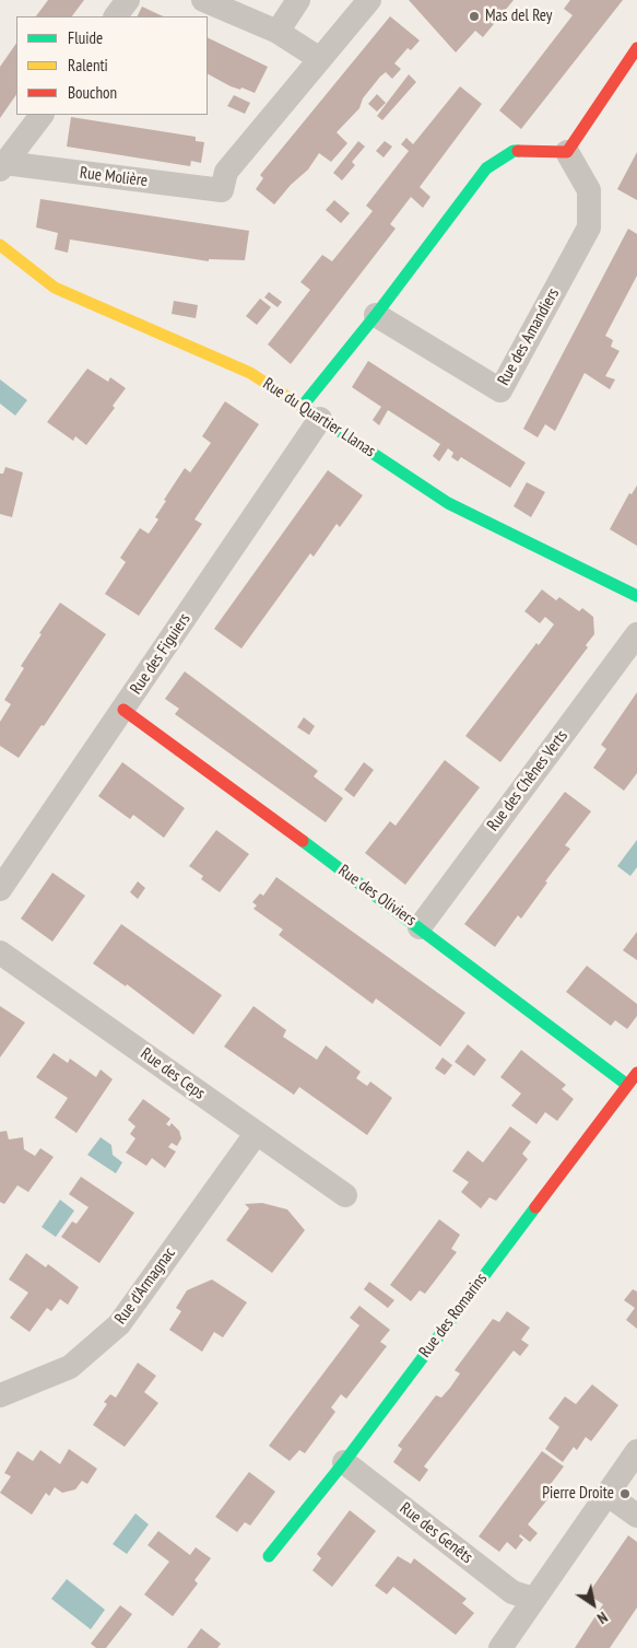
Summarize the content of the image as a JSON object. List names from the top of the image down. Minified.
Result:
{"streets":{"street":["Rue Molière","Rue des Amandiers","Rue du Quartier Llanas","Rue des Figuiers","Rue des Chênes Verts","Rue des Oliviers","Rue des Ceps","Rue d'Armagnac","Rue des Romarins","Rue des Genêts"]},"crossings":[["Rue du Quartier Llanas","Rue des Figuiers"],["Rue des Figuiers","Rue des Oliviers"],["Rue des Chênes Verts","Rue des Oliviers"],["Rue des Oliviers","Rue des Romarins"],["Rue des Ceps","Rue d'Armagnac"],["Rue des Romarins","Rue des Genêts"]],"places":["Mas del Rey","Pierre Droite"],"legend":["Fluide","Ralenti","Bouchon"],"north":"bottom right"}
